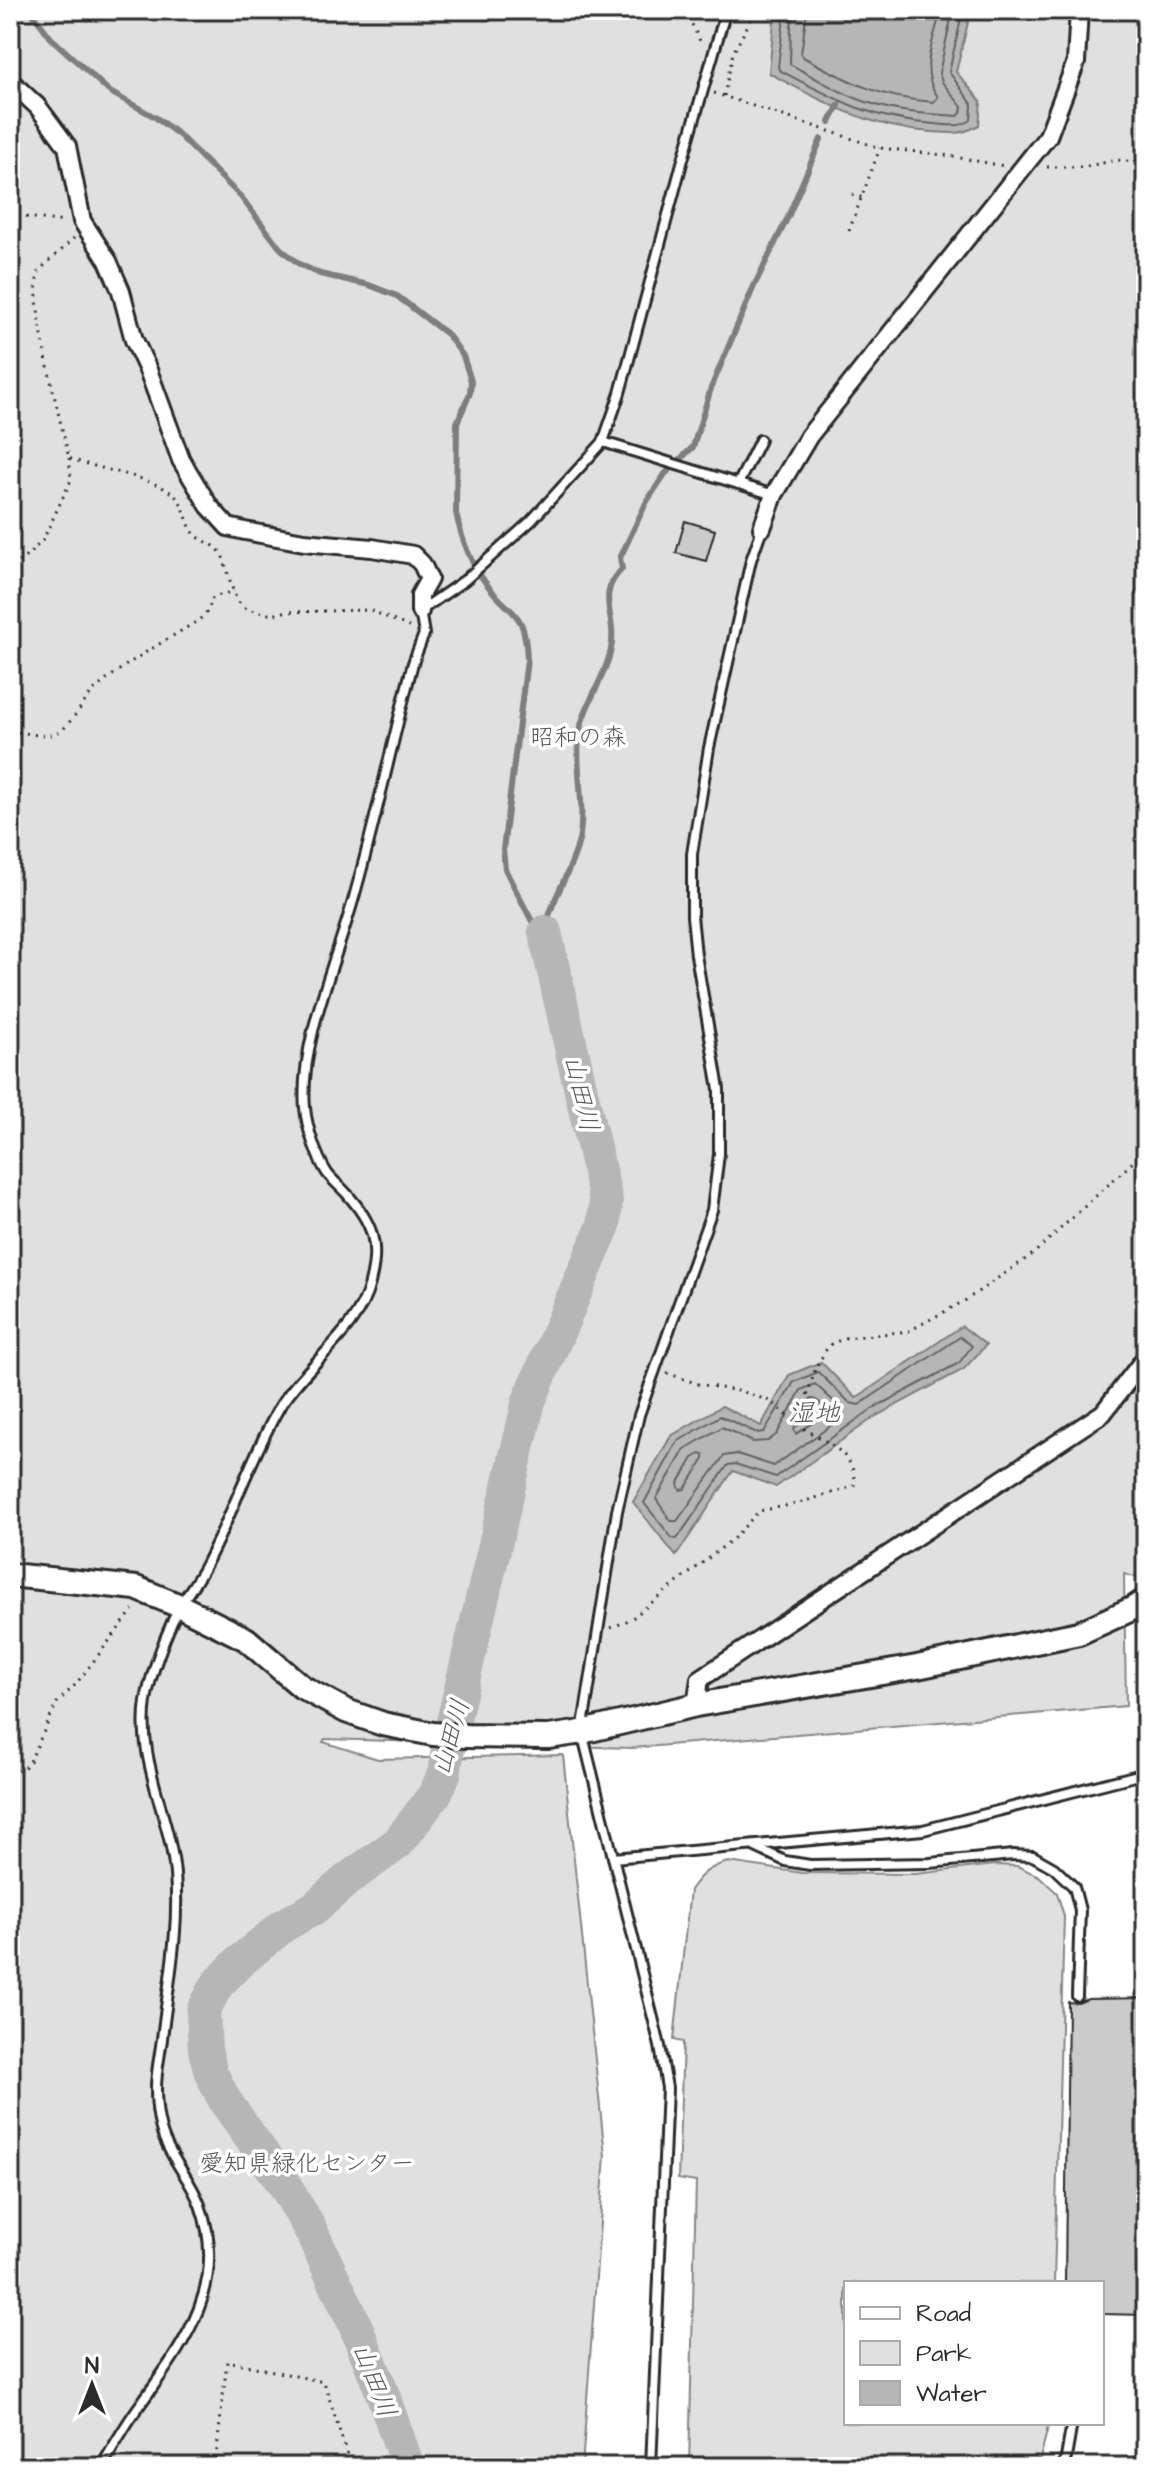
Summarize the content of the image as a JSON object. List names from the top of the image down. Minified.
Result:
{"water":["山田川","湿地"],"parks":["昭和の森","愛知県緑化センター"],"legend":["Road","Park","Water"],"north":"top"}
